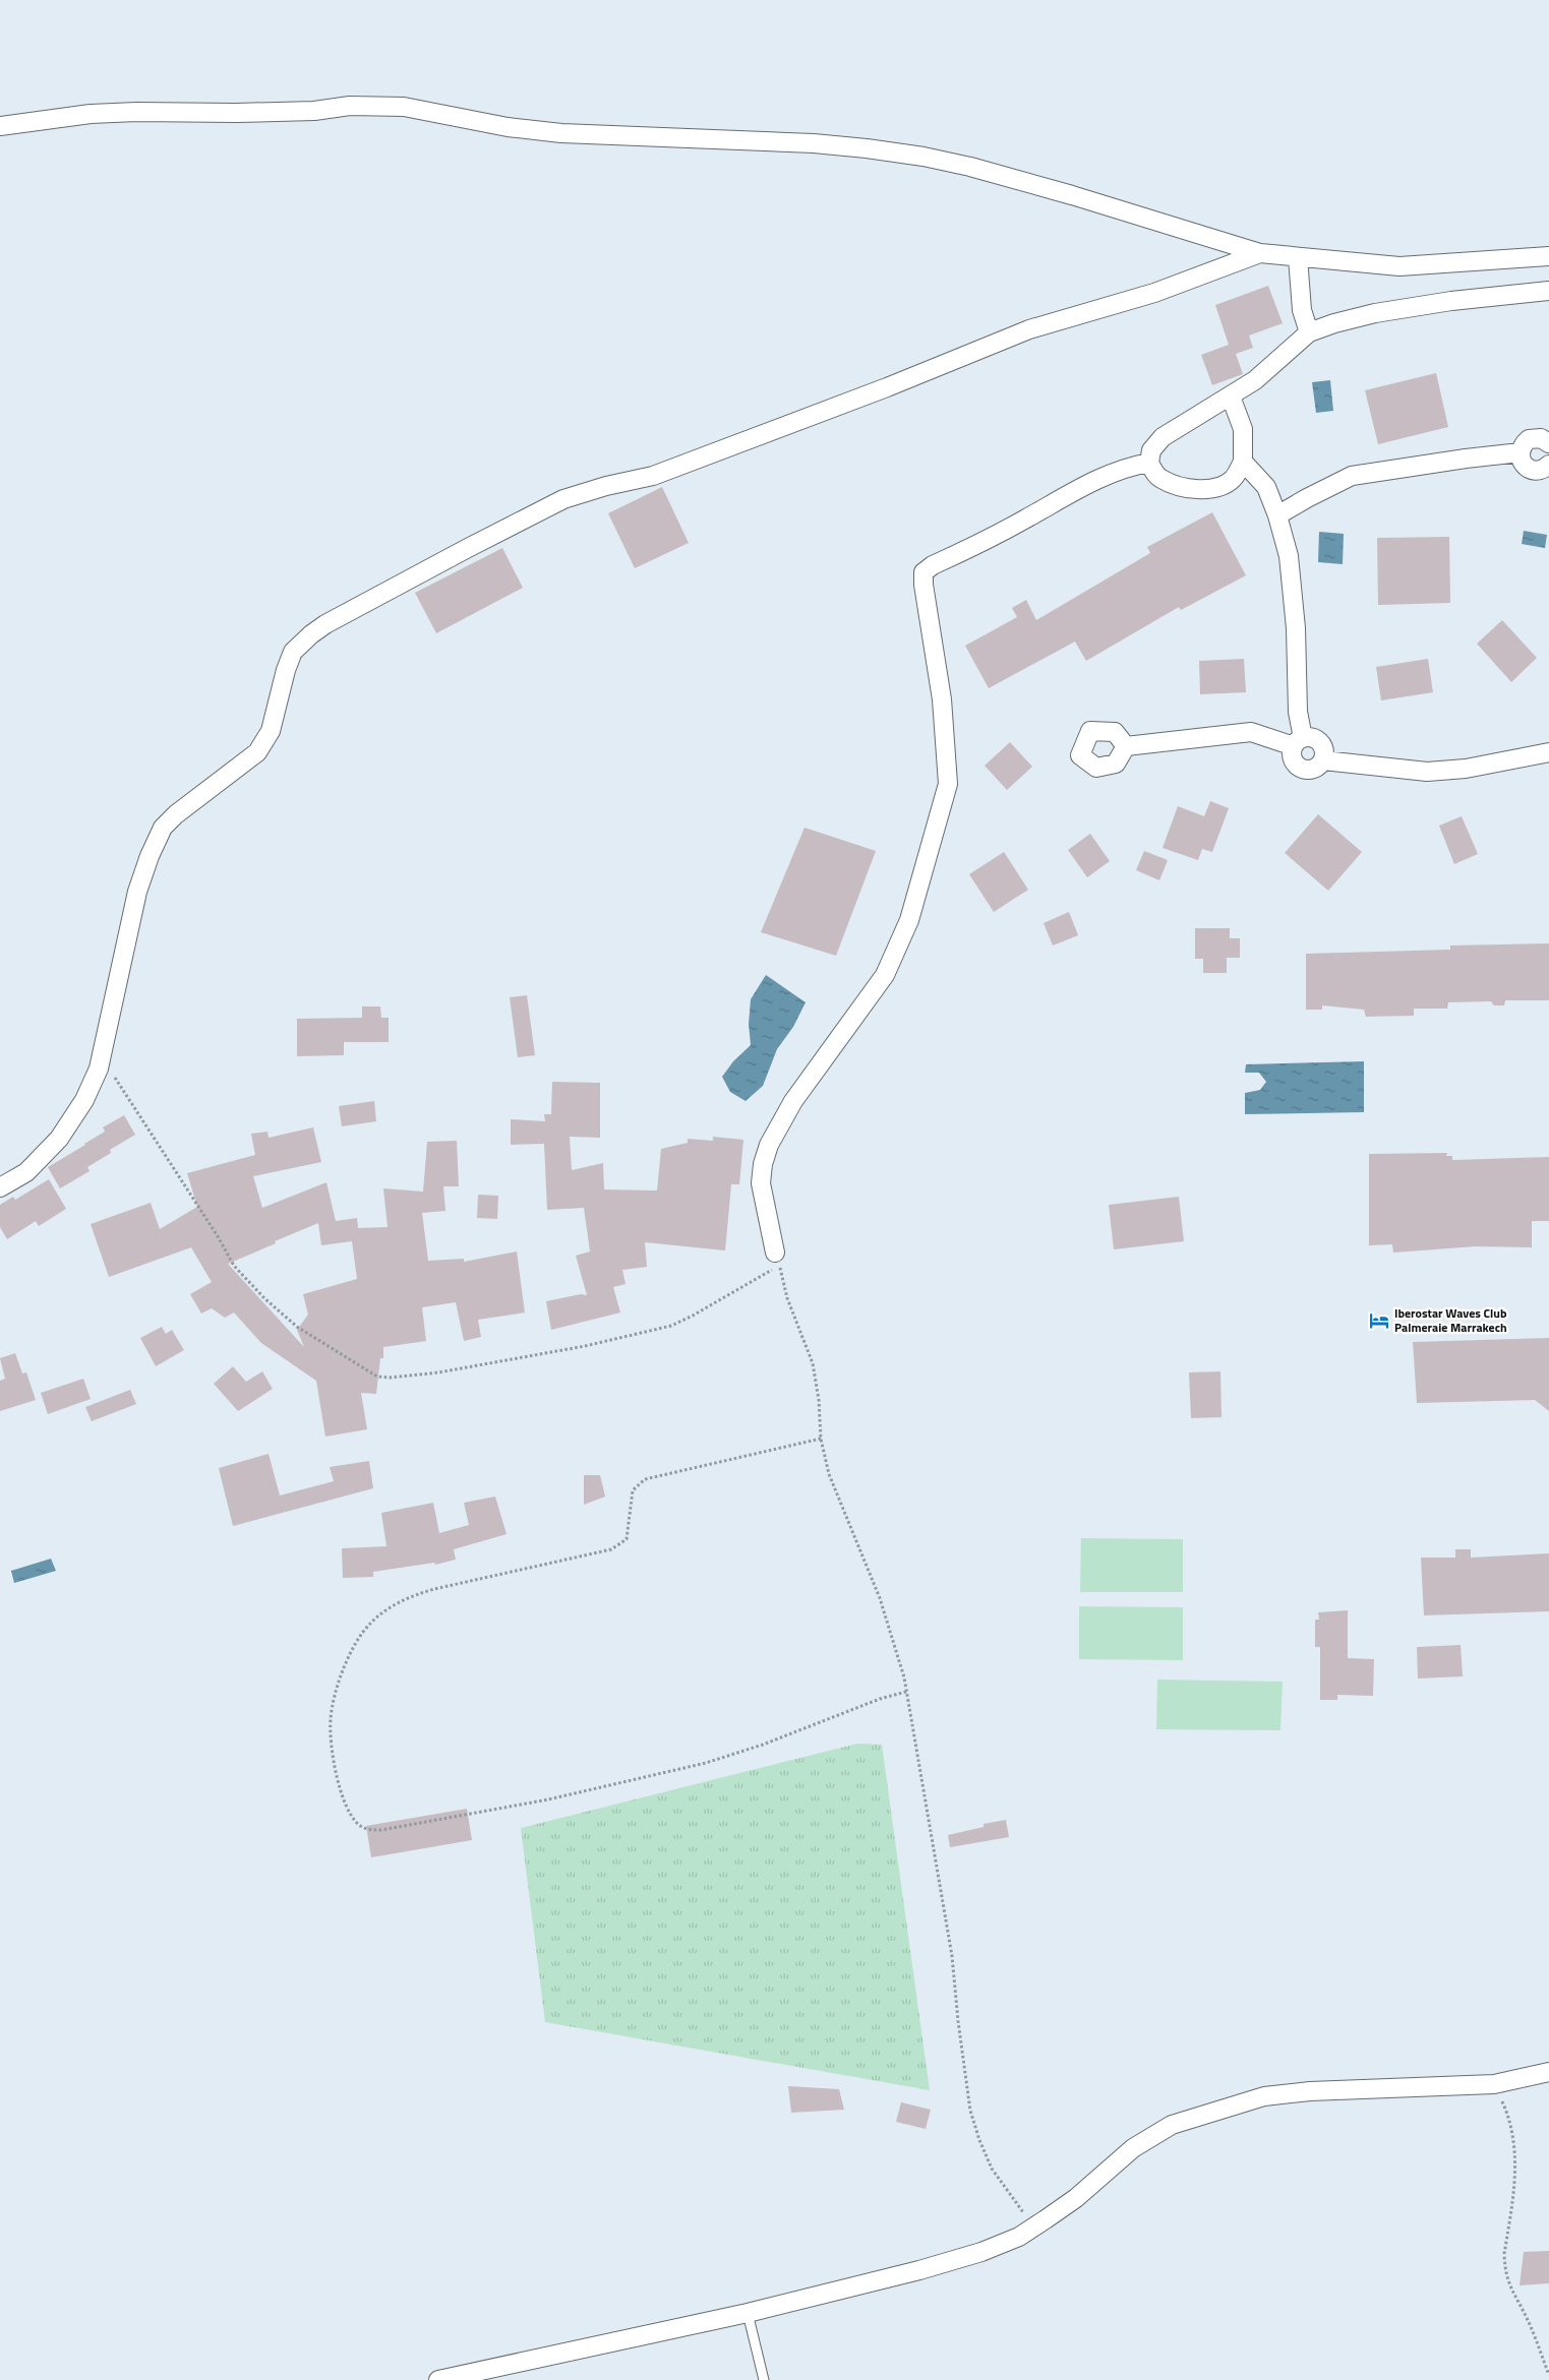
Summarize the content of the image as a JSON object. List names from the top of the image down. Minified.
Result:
{"places":{"hotel":["Iberostar Waves Club Palmeraie Marrakech"]}}
